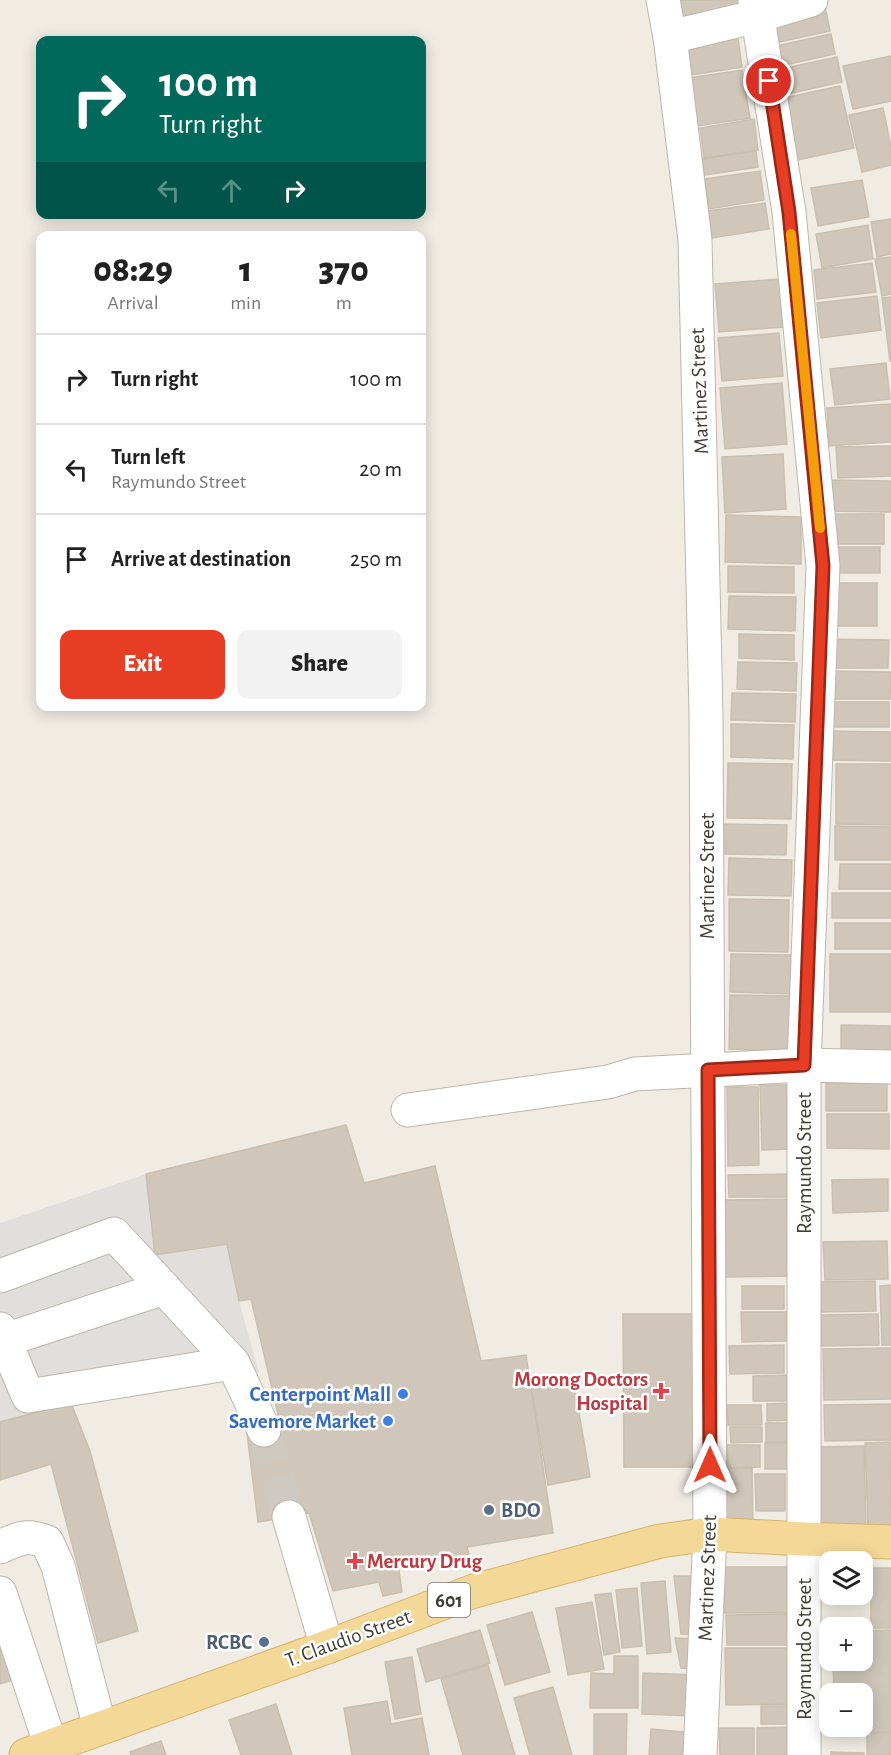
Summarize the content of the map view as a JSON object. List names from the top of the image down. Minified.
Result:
{"streets":{"main road":["601","T. Claudio Street"],"street":["Martinez Street","Raymundo Street"]},"crossings":[["Martinez Street","T. Claudio Street"],["Raymundo Street","T. Claudio Street"]],"places":{"health":["Morong Doctors Hospital","Mercury Drug"],"other":["Centerpoint Mall","Savemore Market","BDO","RCBC"]},"page":{"turn":["100 m","Turn right"],"eta":["08:29","Arrival","1","min","370","m"],"list":[{"name":"Turn right","value":"100 m"},{"name":"Turn left","note":"Raymundo Street","value":"20 m"},{"name":"Arrive at destination","value":"250 m"}],"buttons":["Exit","Share"],"map_buttons":["+","−"]}}
